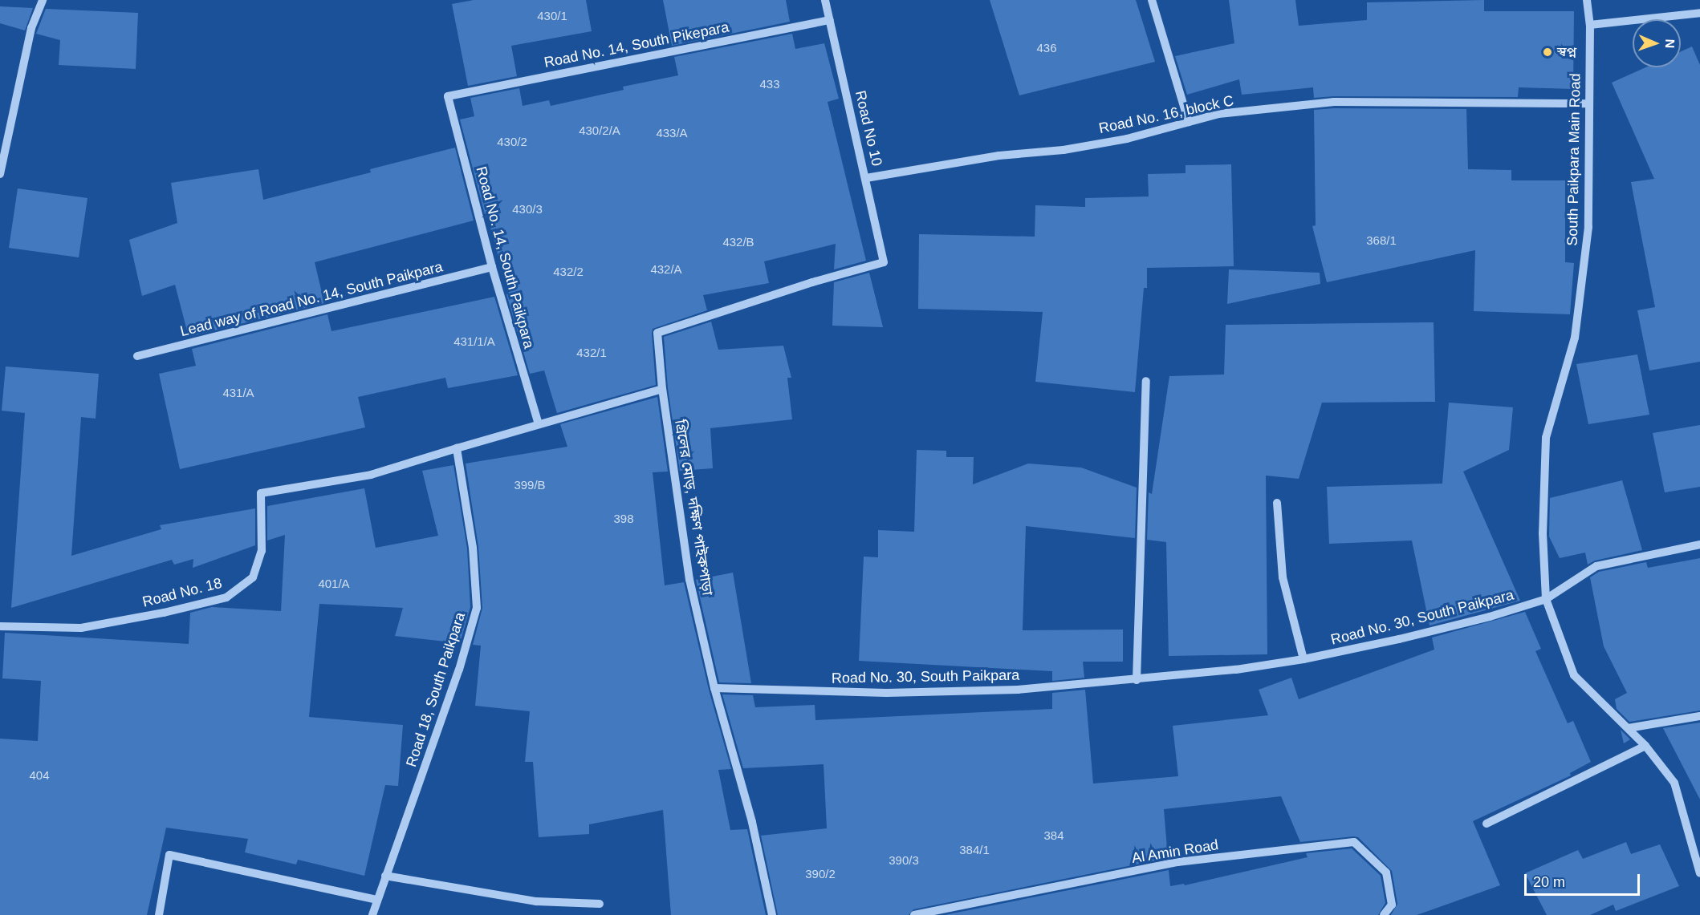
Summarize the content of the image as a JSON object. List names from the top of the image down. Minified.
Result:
{"streets":{"street":["Road No. 14, South Pikepara","Road No. 16, block C","Road No 10","South Paikpara Main Road","Road No. 14, South Paikpara","Lead way of Road No. 14, South Paikpara","গ্রিলের মোড়, দক্ষিণ পাইকপাড়া","Road No. 18","Road No. 30, South Paikpara","Road 18, South Paikpara","Al Amin Road"]},"crossings":[["Road No. 14, South Pikepara","Road No 10"],["Road No. 14, South Pikepara","Road No. 14, South Paikpara"],["Road No. 16, block C","Road No 10"],["Road No. 16, block C","South Paikpara Main Road"],["Road No 10","গ্রিলের মোড়, দক্ষিণ পাইকপাড়া"],["South Paikpara Main Road","Road No. 30, South Paikpara"],["Road No. 14, South Paikpara","Lead way of Road No. 14, South Paikpara"],["গ্রিলের মোড়, দক্ষিণ পাইকপাড়া","Road No. 30, South Paikpara"],["Road No. 18","Road 18, South Paikpara"]],"places":["স্বপ্ন"],"house_numbers":["430/1","436","433","430/2/A","433/A","430/2","430/3","368/1","432/B","432/A","432/2","431/1/A","432/1","431/A","399/B","398","401/A","404","384","384/1","390/3","390/2"],"scale_bar":"20 m","north":"right"}
